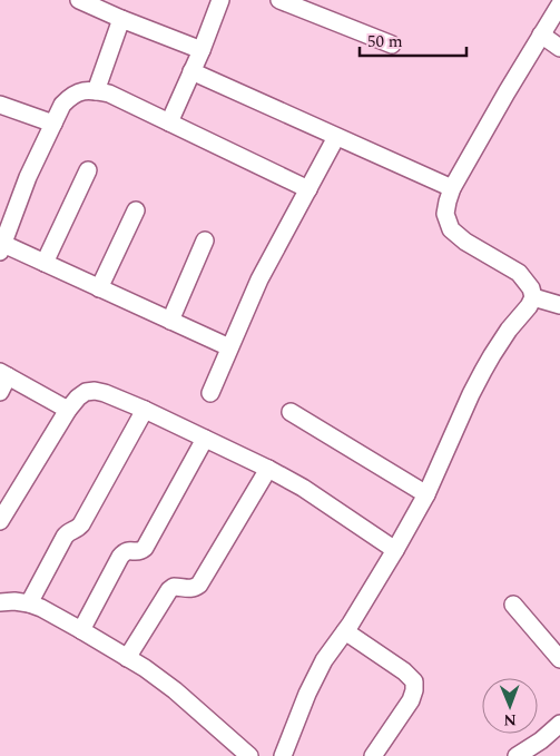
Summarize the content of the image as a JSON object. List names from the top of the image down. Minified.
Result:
{"scale_bar":"50 m","north":"bottom"}
